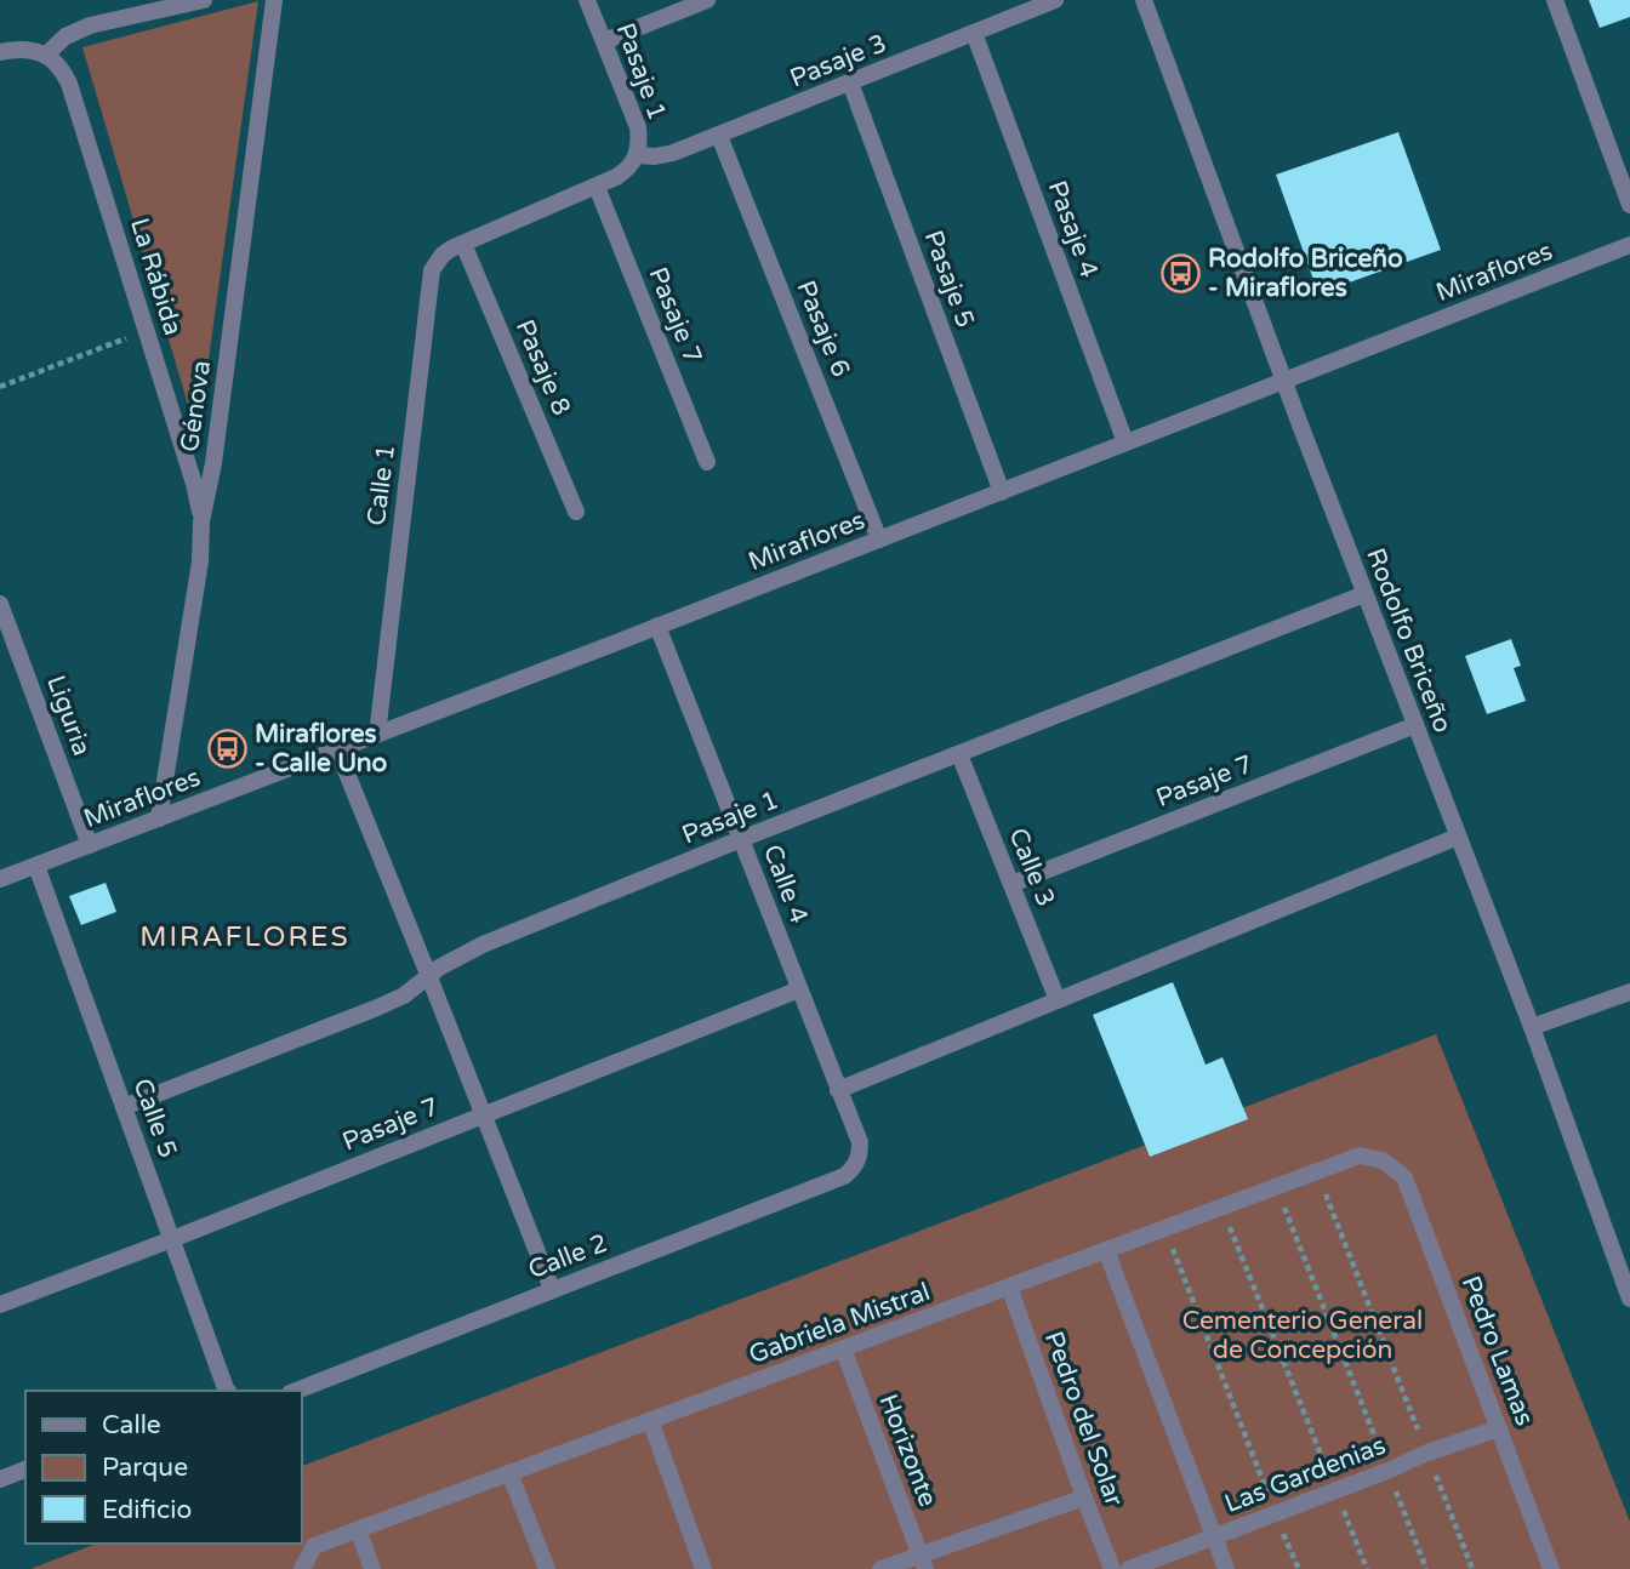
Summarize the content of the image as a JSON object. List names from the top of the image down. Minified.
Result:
{"streets":{"street":["Pasaje 3","Pasaje 1","Pasaje 4","Miraflores","La Rábida","Pasaje 5","Pasaje 7","Pasaje 6","Pasaje 8","Génova","Calle 1","Rodolfo Briceño","Liguria","Calle 3","Calle 4","Calle 5","Calle 2","Gabriela Mistral","Pedro Lamas","Pedro del Solar","Horizonte","Las Gardenias"]},"crossings":[["Pasaje 3","Pasaje 1"],["Pasaje 3","Pasaje 4"],["Pasaje 3","Pasaje 5"],["Pasaje 3","Pasaje 6"],["Pasaje 1","Pasaje 7"],["Pasaje 1","Pasaje 8"],["Pasaje 1","Calle 1"],["Pasaje 1","Rodolfo Briceño"],["Pasaje 1","Calle 3"],["Pasaje 1","Calle 4"],["Pasaje 1","Calle 5"],["Pasaje 4","Miraflores"],["Miraflores","Pasaje 5"],["Miraflores","Pasaje 6"],["Miraflores","Génova"],["Miraflores","Calle 1"],["Miraflores","Rodolfo Briceño"],["Miraflores","Liguria"],["Miraflores","Calle 4"],["Miraflores","Calle 5"],["La Rábida","Génova"],["Pasaje 7","Rodolfo Briceño"],["Pasaje 7","Calle 3"],["Pasaje 7","Calle 4"],["Pasaje 7","Calle 5"],["Pasaje 8","Calle 1"],["Calle 4","Calle 2"],["Gabriela Mistral","Pedro Lamas"],["Gabriela Mistral","Pedro del Solar"],["Gabriela Mistral","Horizonte"],["Pedro Lamas","Las Gardenias"]],"districts":["MIRAFLORES"],"parks":["Cementerio General de Concepción"],"places":{"bus stop":["Rodolfo Briceño - Miraflores","Miraflores - Calle Uno"]},"legend":["Calle","Parque","Edificio"]}
